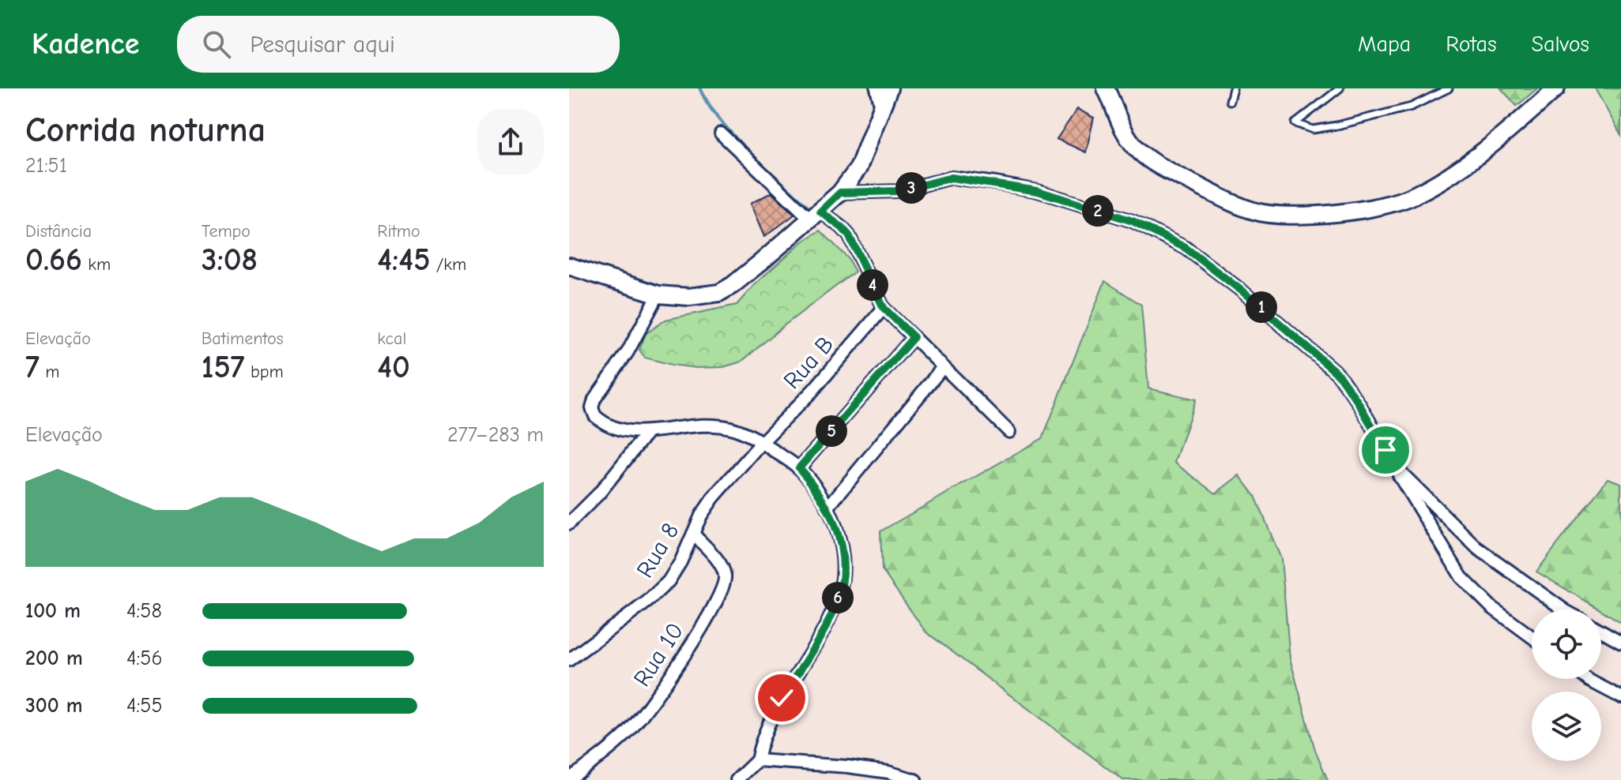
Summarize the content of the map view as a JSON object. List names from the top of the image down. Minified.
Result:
{"streets":{"street":["Rua B","Rua 8","Rua 10"]},"crossings":[["Rua B","Rua 8"],["Rua 8","Rua 10"]],"page":{"header":"Kadence","search":"Pesquisar aqui","nav":["Mapa","Rotas","Salvos"],"heading":["Corrida noturna","21:51"],"pins":["3","2","4","1","5","6"],"stats":[["Distância","0.66 km"],["Tempo","3:08"],["Ritmo","4:45 /km"],["Elevação","7 m"],["Batimentos","157 bpm"],["kcal","40"]],"chart":["Elevação","277–283 m"],"list":[{"name":"100 m","note":"4:58"},{"name":"200 m","note":"4:56"},{"name":"300 m","note":"4:55"}]}}
